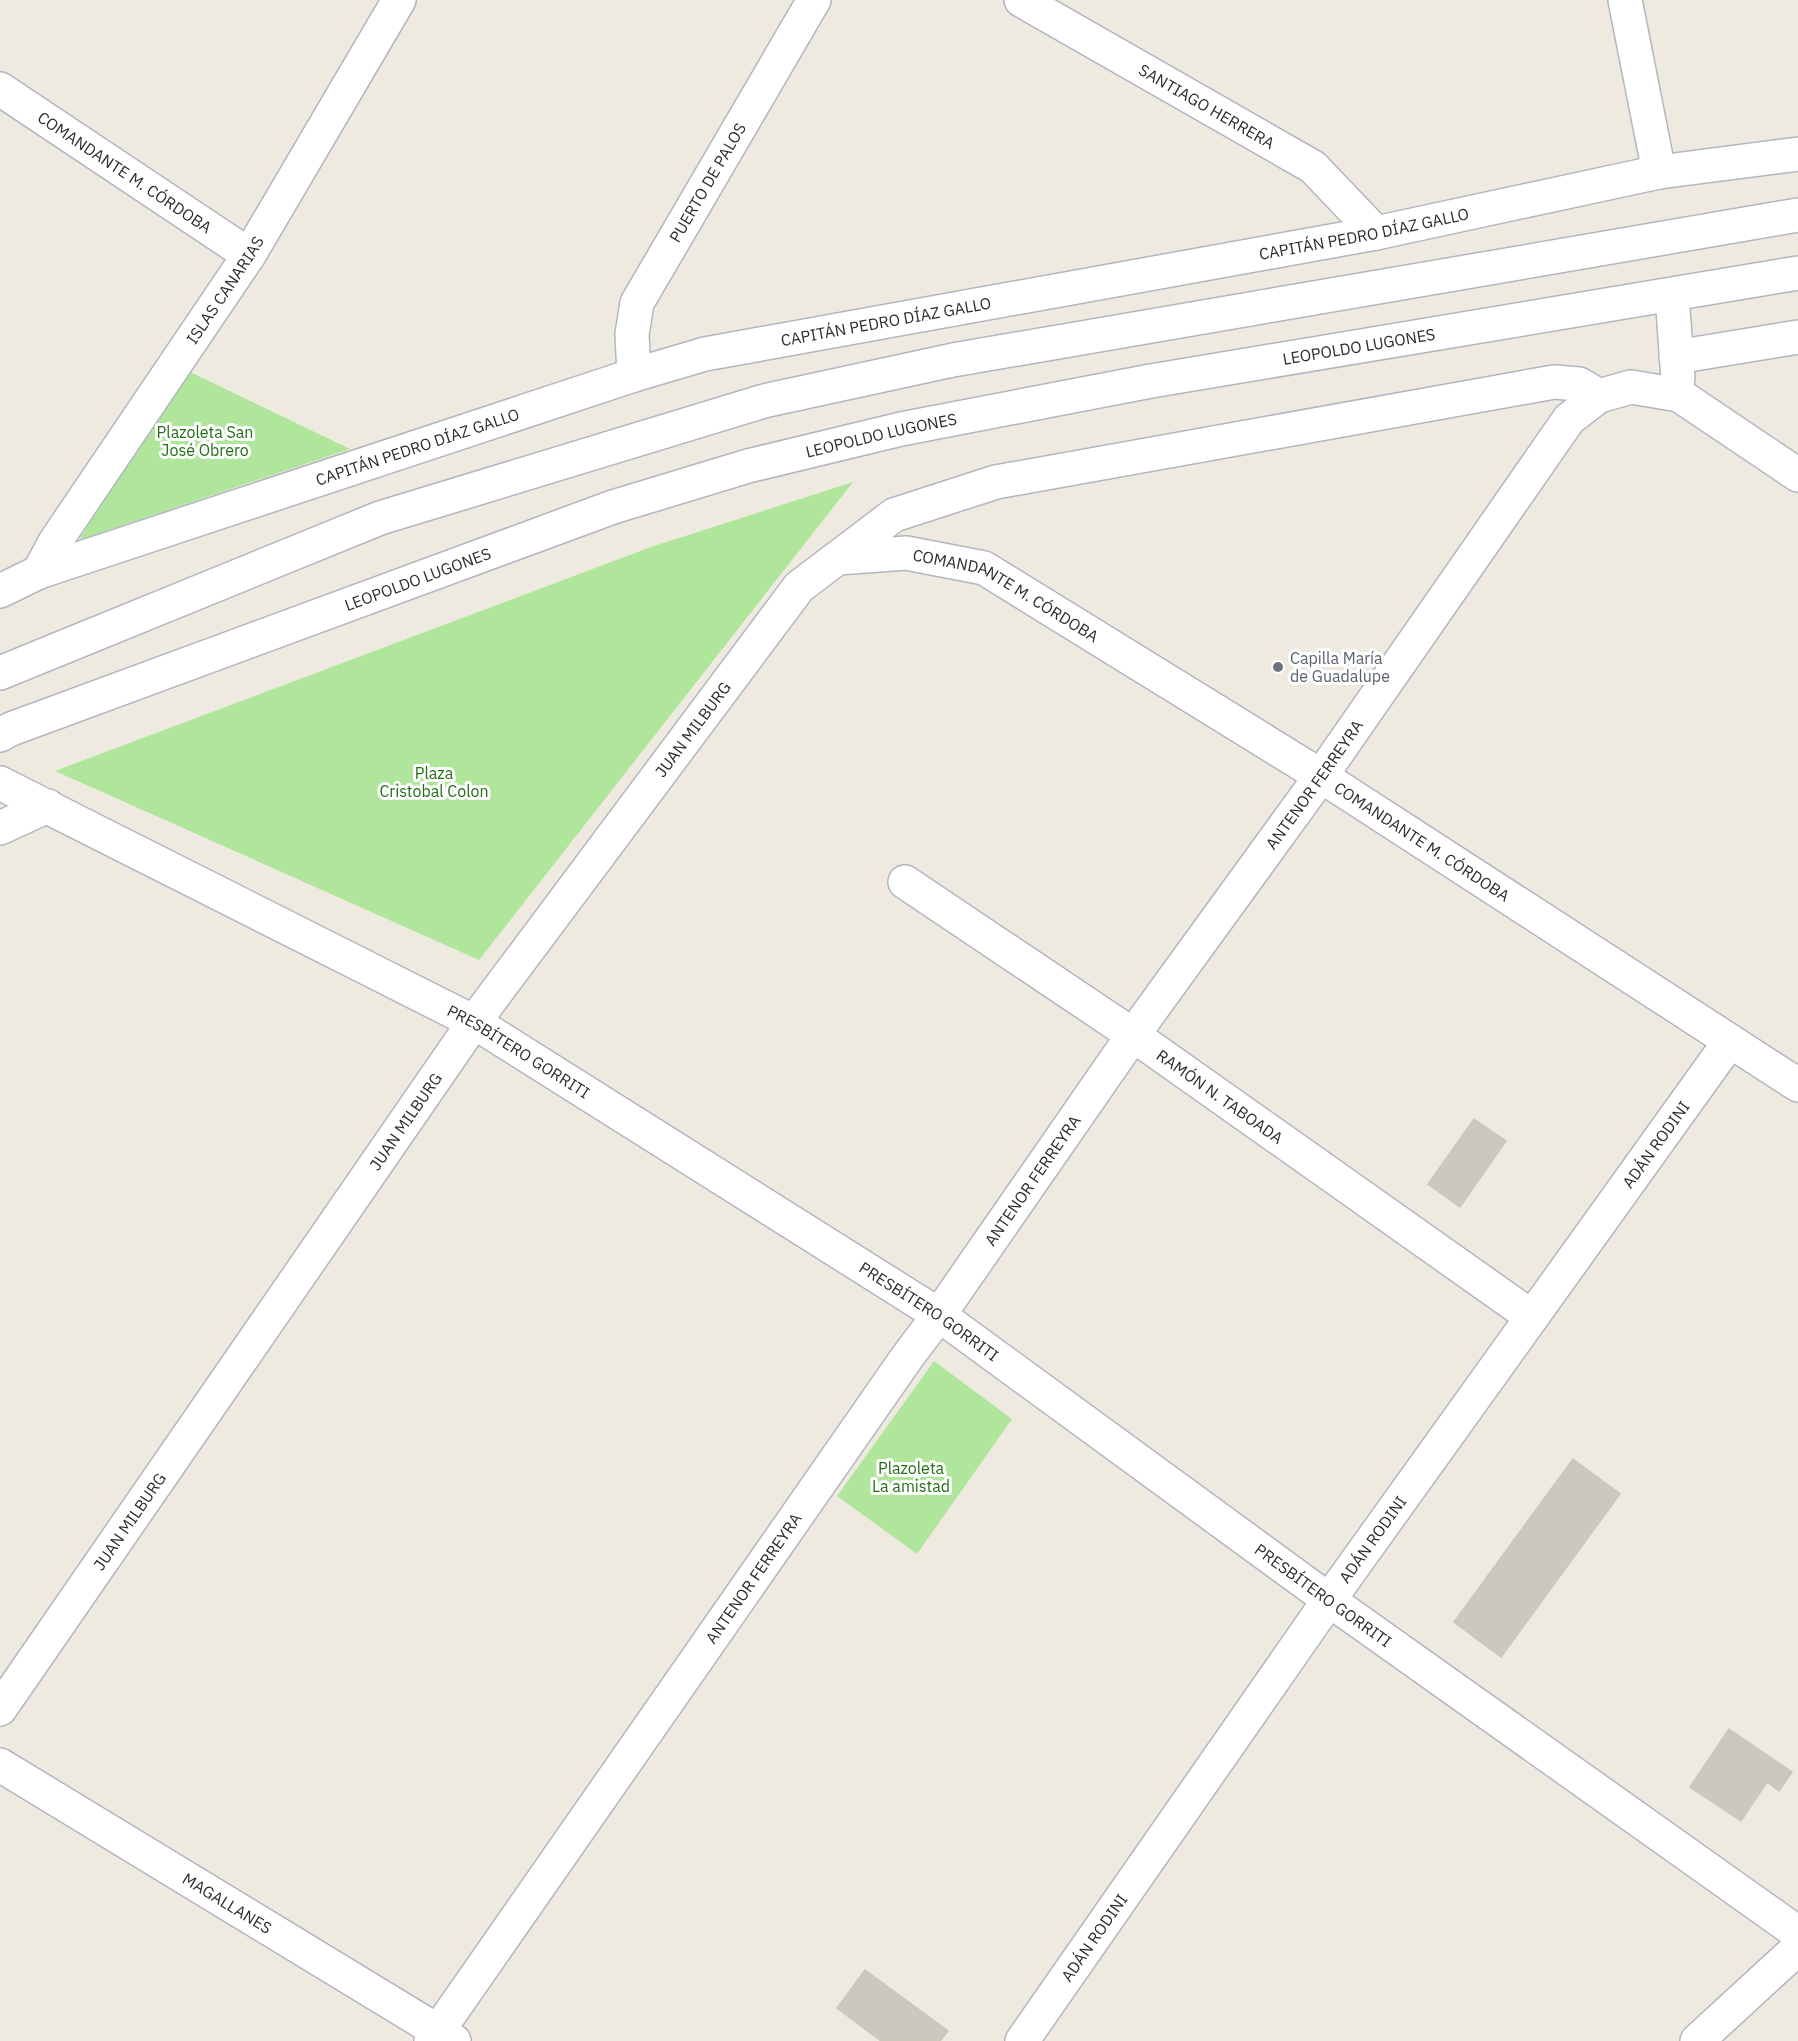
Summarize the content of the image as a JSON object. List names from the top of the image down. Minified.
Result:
{"streets":{"street":["SANTIAGO HERRERA","COMANDANTE M. CÓRDOBA","PUERTO DE PALOS","CAPITÁN PEDRO DÍAZ GALLO","ISLAS CANARIAS","LEOPOLDO LUGONES","JUAN MILBURG","ANTENOR FERREYRA","PRESBÍTERO GORRITI","RAMÓN N. TABOADA","ADÁN RODINI","MAGALLANES"]},"crossings":[["SANTIAGO HERRERA","CAPITÁN PEDRO DÍAZ GALLO"],["COMANDANTE M. CÓRDOBA","ISLAS CANARIAS"],["COMANDANTE M. CÓRDOBA","JUAN MILBURG"],["COMANDANTE M. CÓRDOBA","ANTENOR FERREYRA"],["COMANDANTE M. CÓRDOBA","ADÁN RODINI"],["PUERTO DE PALOS","CAPITÁN PEDRO DÍAZ GALLO"],["CAPITÁN PEDRO DÍAZ GALLO","ISLAS CANARIAS"],["JUAN MILBURG","ANTENOR FERREYRA"],["JUAN MILBURG","PRESBÍTERO GORRITI"],["ANTENOR FERREYRA","PRESBÍTERO GORRITI"],["ANTENOR FERREYRA","RAMÓN N. TABOADA"],["ANTENOR FERREYRA","MAGALLANES"],["PRESBÍTERO GORRITI","ADÁN RODINI"],["RAMÓN N. TABOADA","ADÁN RODINI"]],"parks":["Plazoleta San José Obrero","Plaza Cristobal Colon","Plazoleta La amistad"],"places":["Capilla María de Guadalupe"]}
